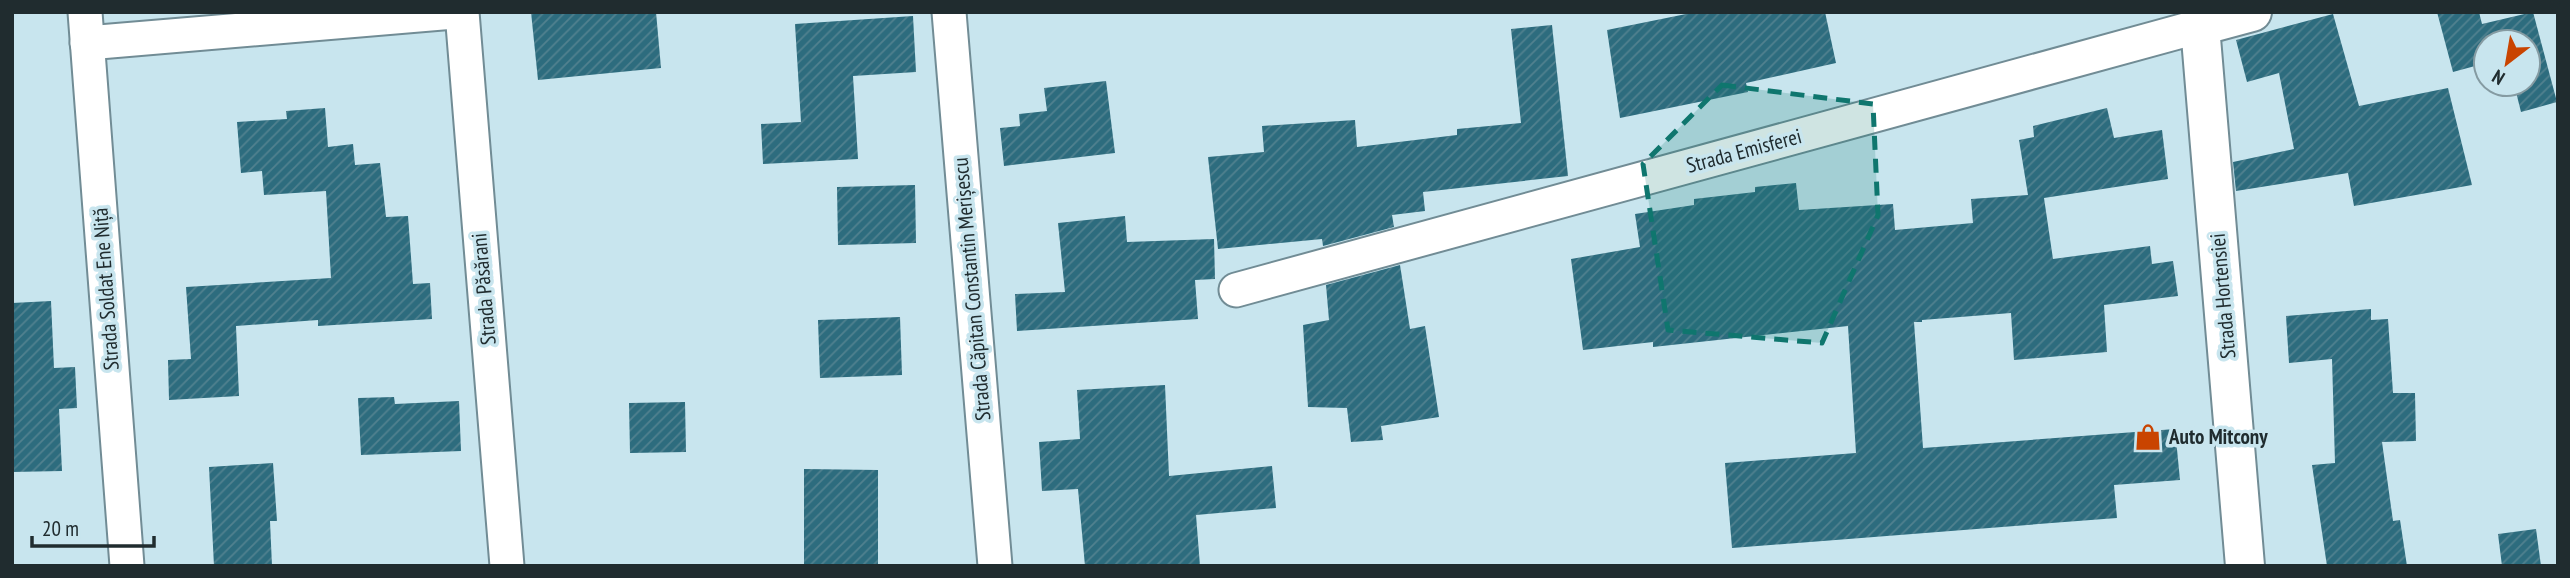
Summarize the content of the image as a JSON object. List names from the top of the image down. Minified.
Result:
{"streets":{"street":["Strada Emisferei","Strada Soldat Ene Niță","Strada Păsărani","Strada Căpitan Constantin Merișescu","Strada Hortensiei"]},"crossings":[["Strada Emisferei","Strada Hortensiei"]],"places":{"shop":["Auto Mitcony"]},"scale_bar":"20 m","north":"bottom left"}
